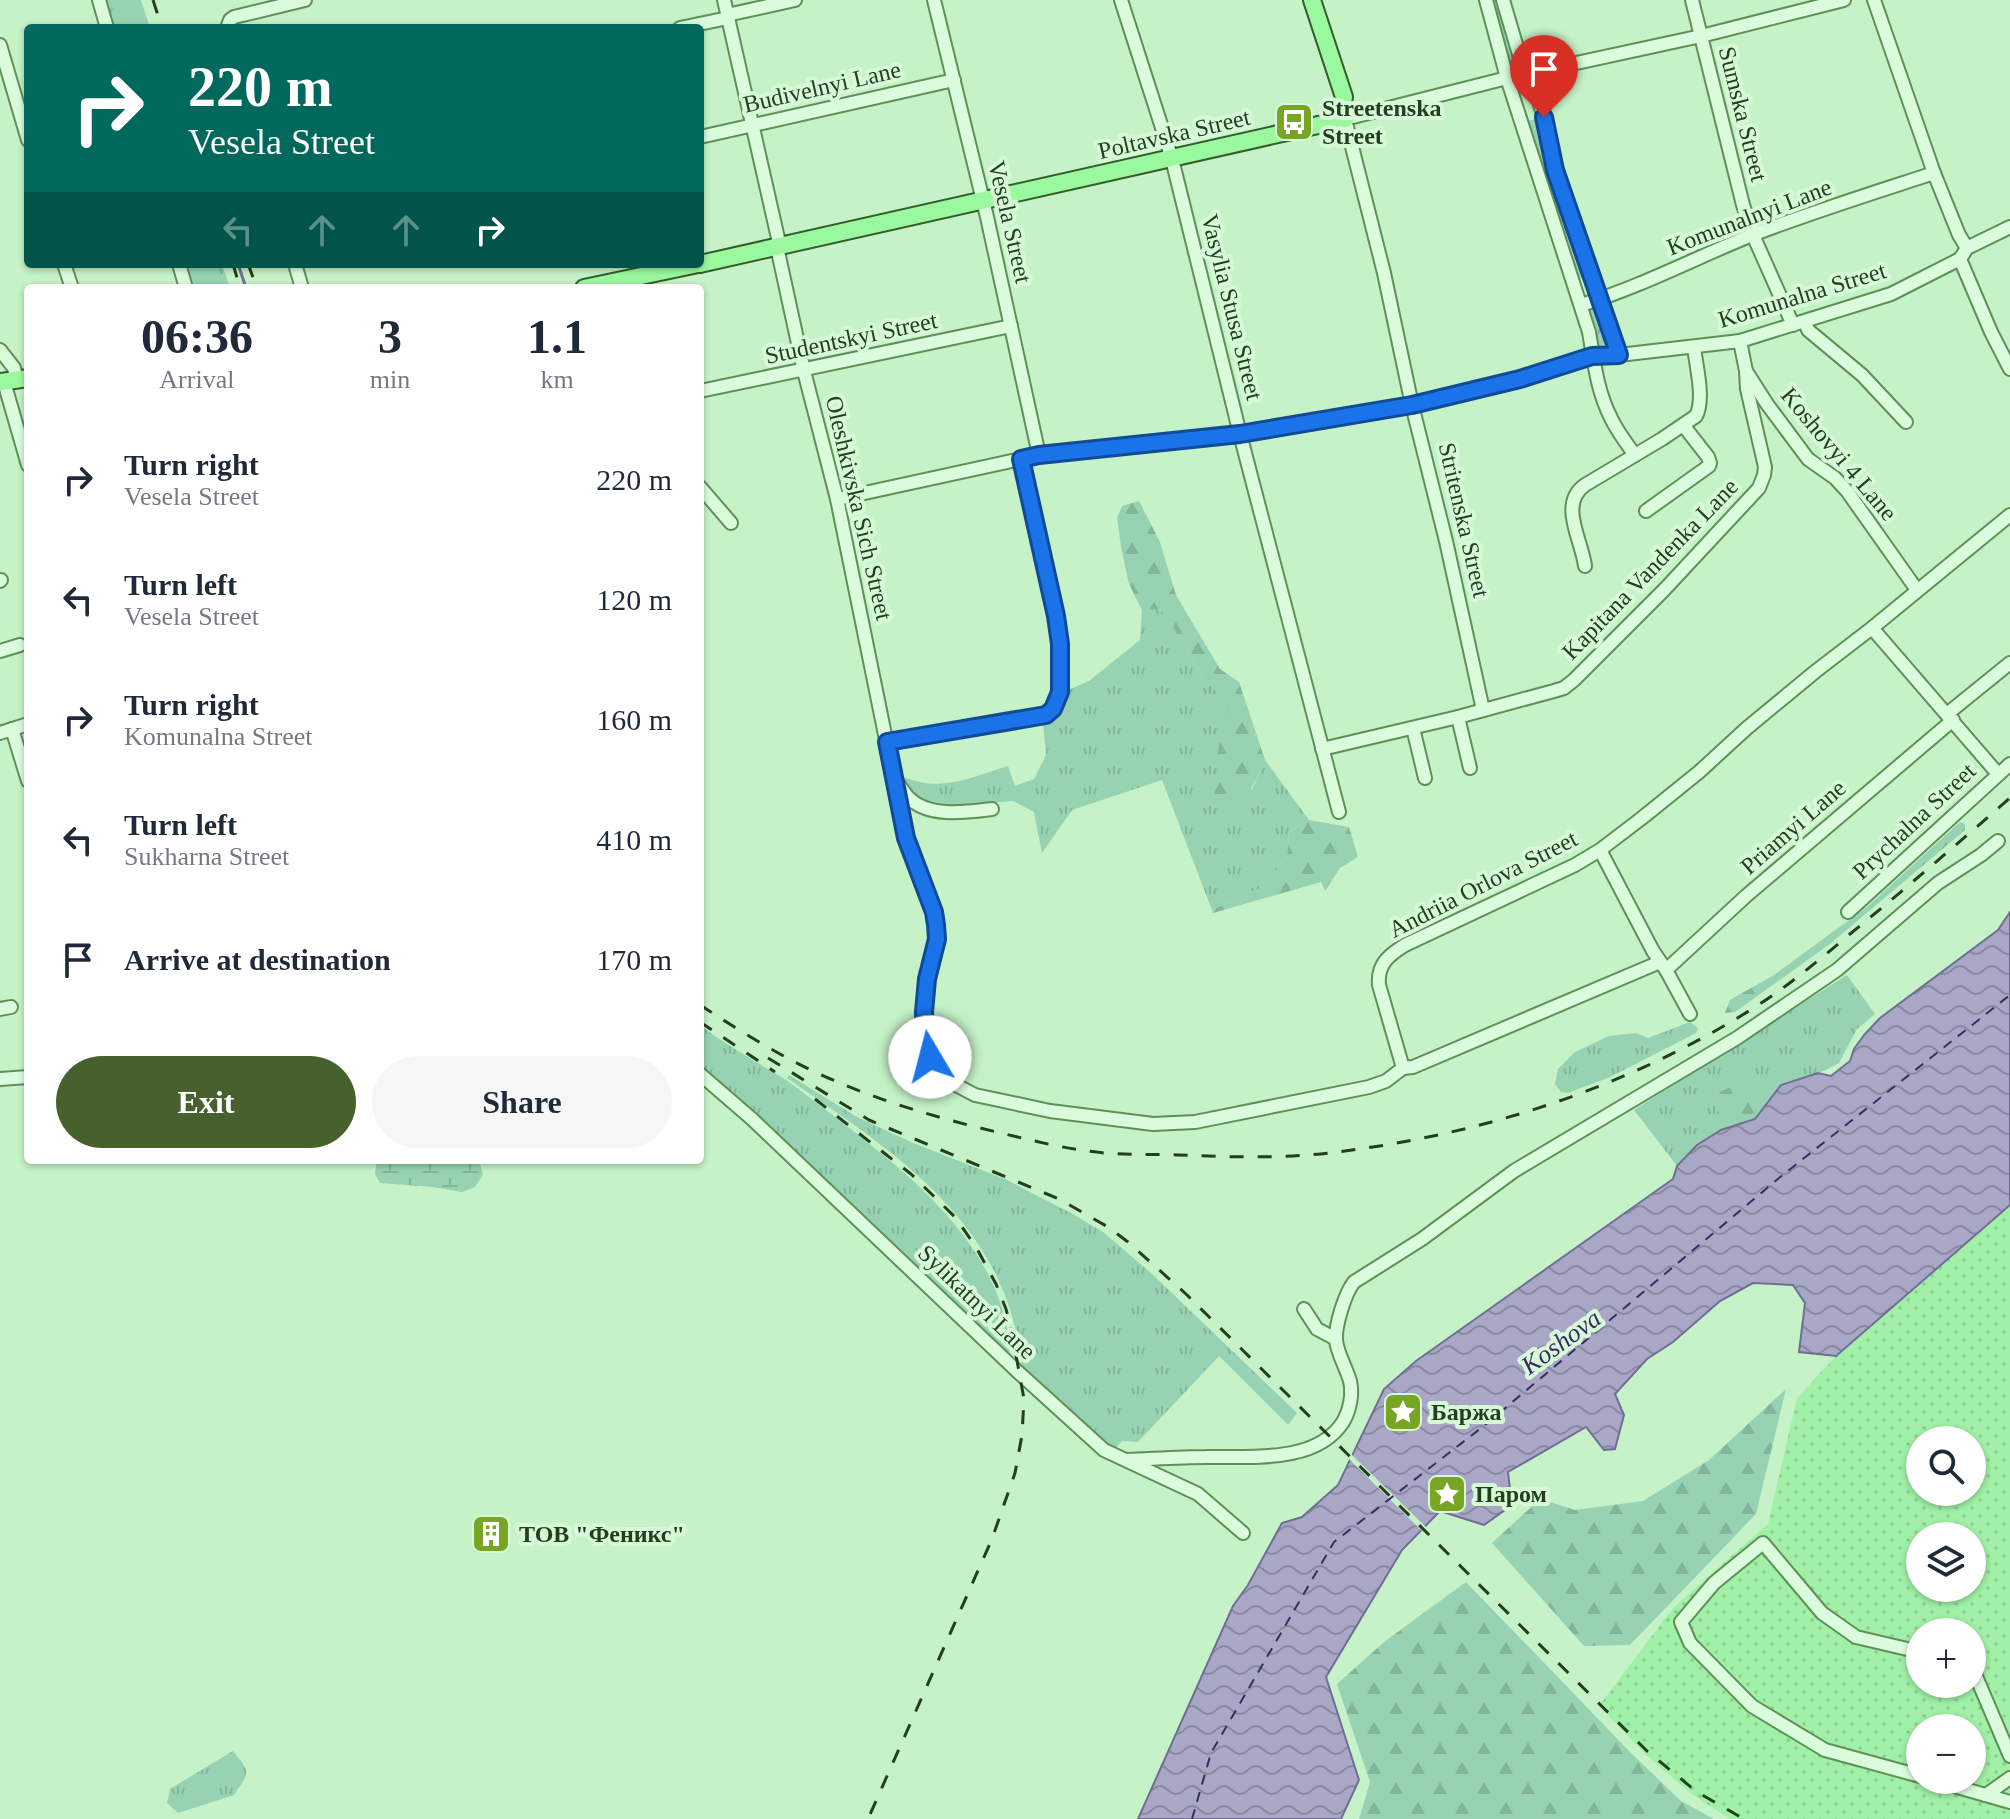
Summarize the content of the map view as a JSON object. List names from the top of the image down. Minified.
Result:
{"streets":{"main road":["Poltavska Street","Stritenska Street"],"street":["Budivelnyi Lane","Sumska Street","Komunalnyi Lane","Vesela Street","Komunalna Street","Vasylia Stusa Street","Studentskyi Street","Koshovyi 4 Lane","Oleshkivska Sich Street","Kapitana Vandenka Lane","Prychalna Street","Priamyi Lane","Andriia Orlova Street","Sylikatnyi Lane"]},"crossings":[["Budivelnyi Lane","Vesela Street"],["Budivelnyi Lane","Oleshkivska Sich Street"],["Sumska Street","Poltavska Street"],["Sumska Street","Komunalnyi Lane"],["Sumska Street","Komunalna Street"],["Poltavska Street","Vesela Street"],["Poltavska Street","Vasylia Stusa Street"],["Poltavska Street","Oleshkivska Sich Street"],["Poltavska Street","Stritenska Street"],["Vesela Street","Komunalna Street"],["Vesela Street","Studentskyi Street"],["Komunalna Street","Vasylia Stusa Street"],["Komunalna Street","Koshovyi 4 Lane"],["Komunalna Street","Oleshkivska Sich Street"],["Komunalna Street","Stritenska Street"],["Vasylia Stusa Street","Kapitana Vandenka Lane"],["Studentskyi Street","Oleshkivska Sich Street"],["Koshovyi 4 Lane","Kapitana Vandenka Lane"],["Koshovyi 4 Lane","Andriia Orlova Street"],["Stritenska Street","Kapitana Vandenka Lane"],["Priamyi Lane","Andriia Orlova Street"]],"water":["Koshova"],"places":{"bus stop":["Streetenska Street"],"place":["Баржа","Паром"],"building":["ТОВ \"Феникс\""]},"page":{"turn":["220 m","Vesela Street"],"eta":["06:36","Arrival","3","min","1.1","km"],"list":[{"name":"Turn right","note":"Vesela Street","value":"220 m"},{"name":"Turn left","note":"Vesela Street","value":"120 m"},{"name":"Turn right","note":"Komunalna Street","value":"160 m"},{"name":"Turn left","note":"Sukharna Street","value":"410 m"},{"name":"Arrive at destination","value":"170 m"}],"buttons":["Exit","Share"],"map_buttons":["+","−"]}}
